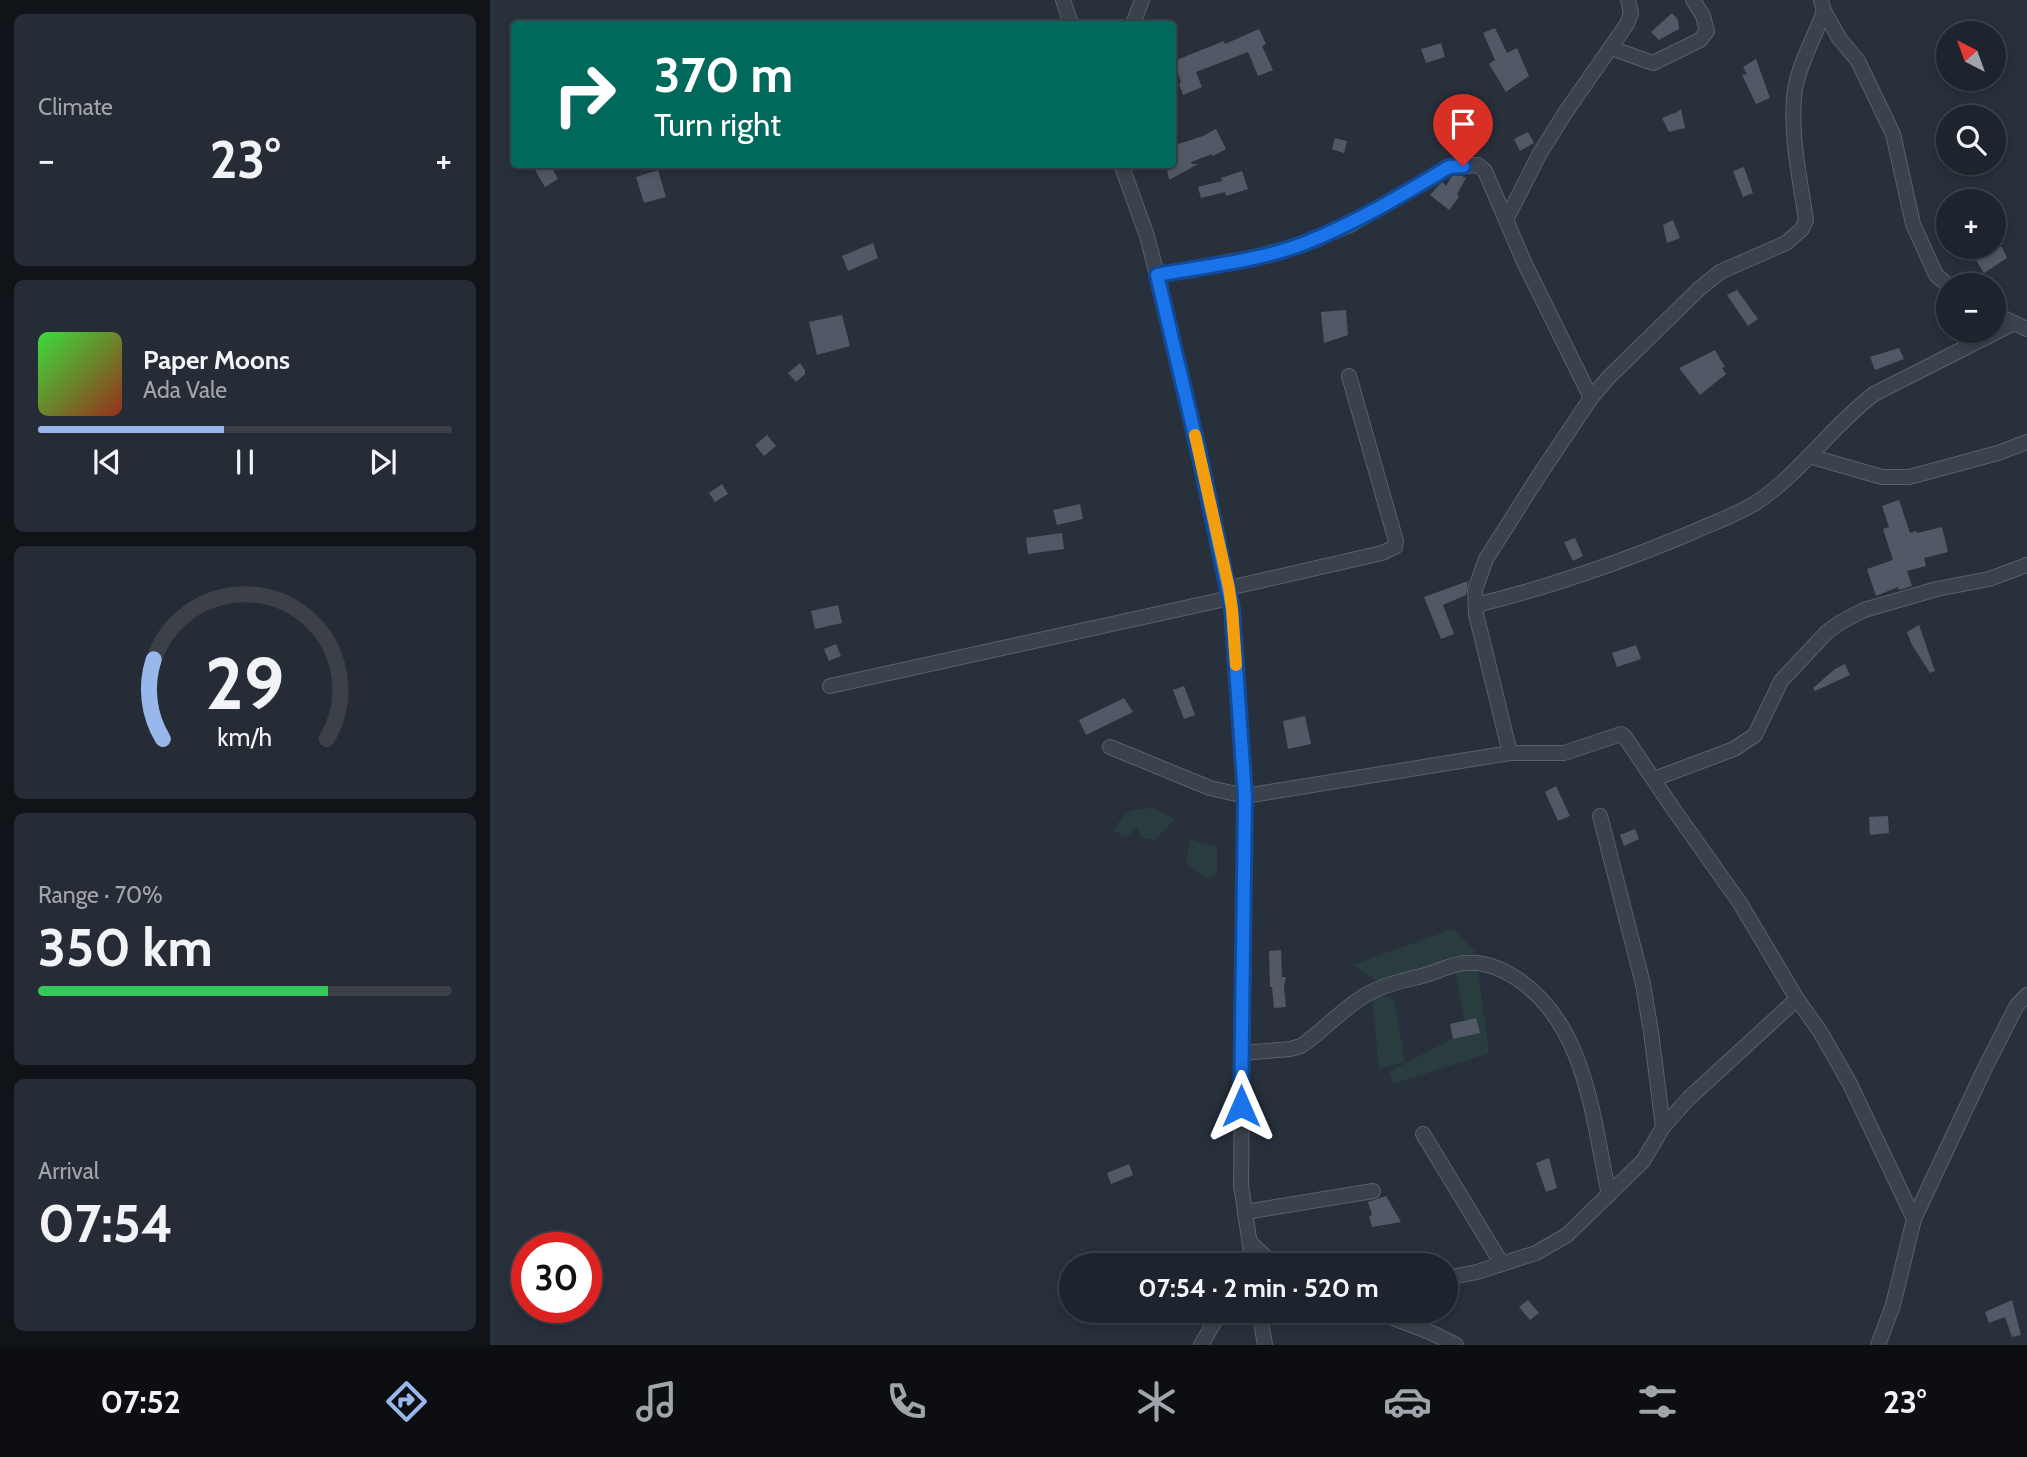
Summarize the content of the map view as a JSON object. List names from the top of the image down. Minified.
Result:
{"north":"top left","page":{"tile":["Climate",["Range · 70%","350 km"],["Arrival","07:54"]],"map_buttons":["+","−"],"turn":["370 m","Turn right"],"heat":["−","23°","+"],"song":["Paper Moons","Ada Vale"],"limit":"30","trip":"07:54 · 2 min · 520 m","tabs":["07:52","23°"],"gauge":["29","km/h"]}}
